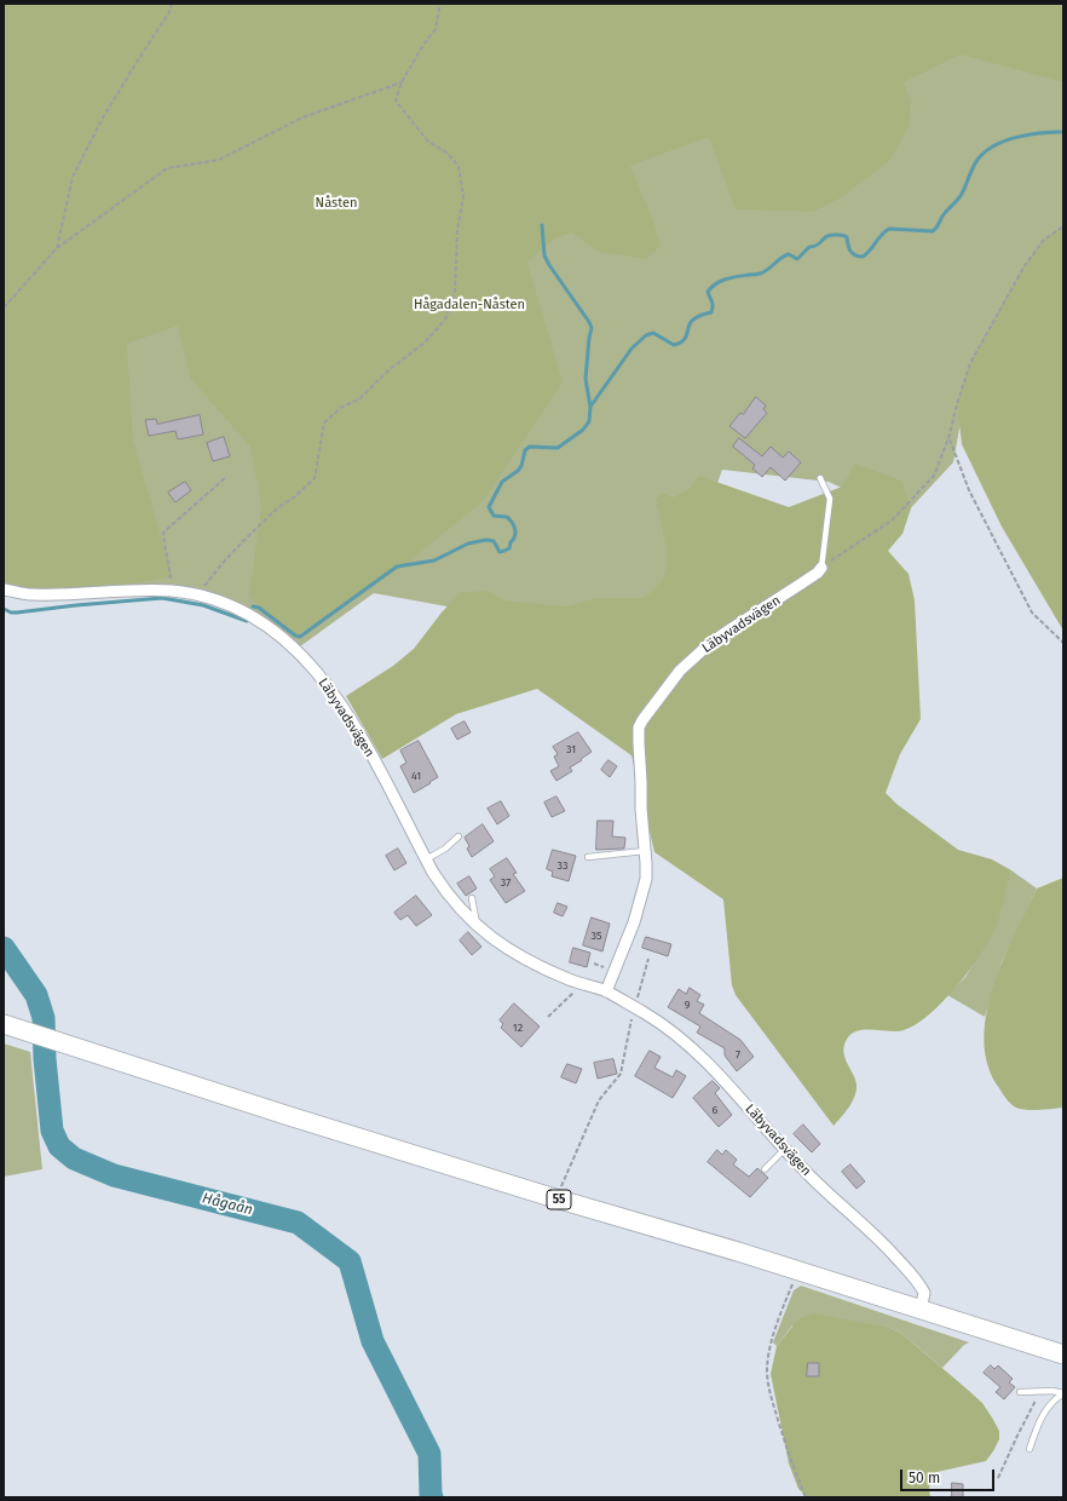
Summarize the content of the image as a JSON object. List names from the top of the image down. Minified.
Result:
{"streets":{"main road":["55"],"street":["Läbyvadsvägen"]},"crossings":[["Läbyvadsvägen","55"]],"water":["Hågaån"],"parks":["Nåsten","Hågadalen-Nåsten"],"house_numbers":["31","41","33","37","35","9","12","7","6"],"scale_bar":"50 m"}
